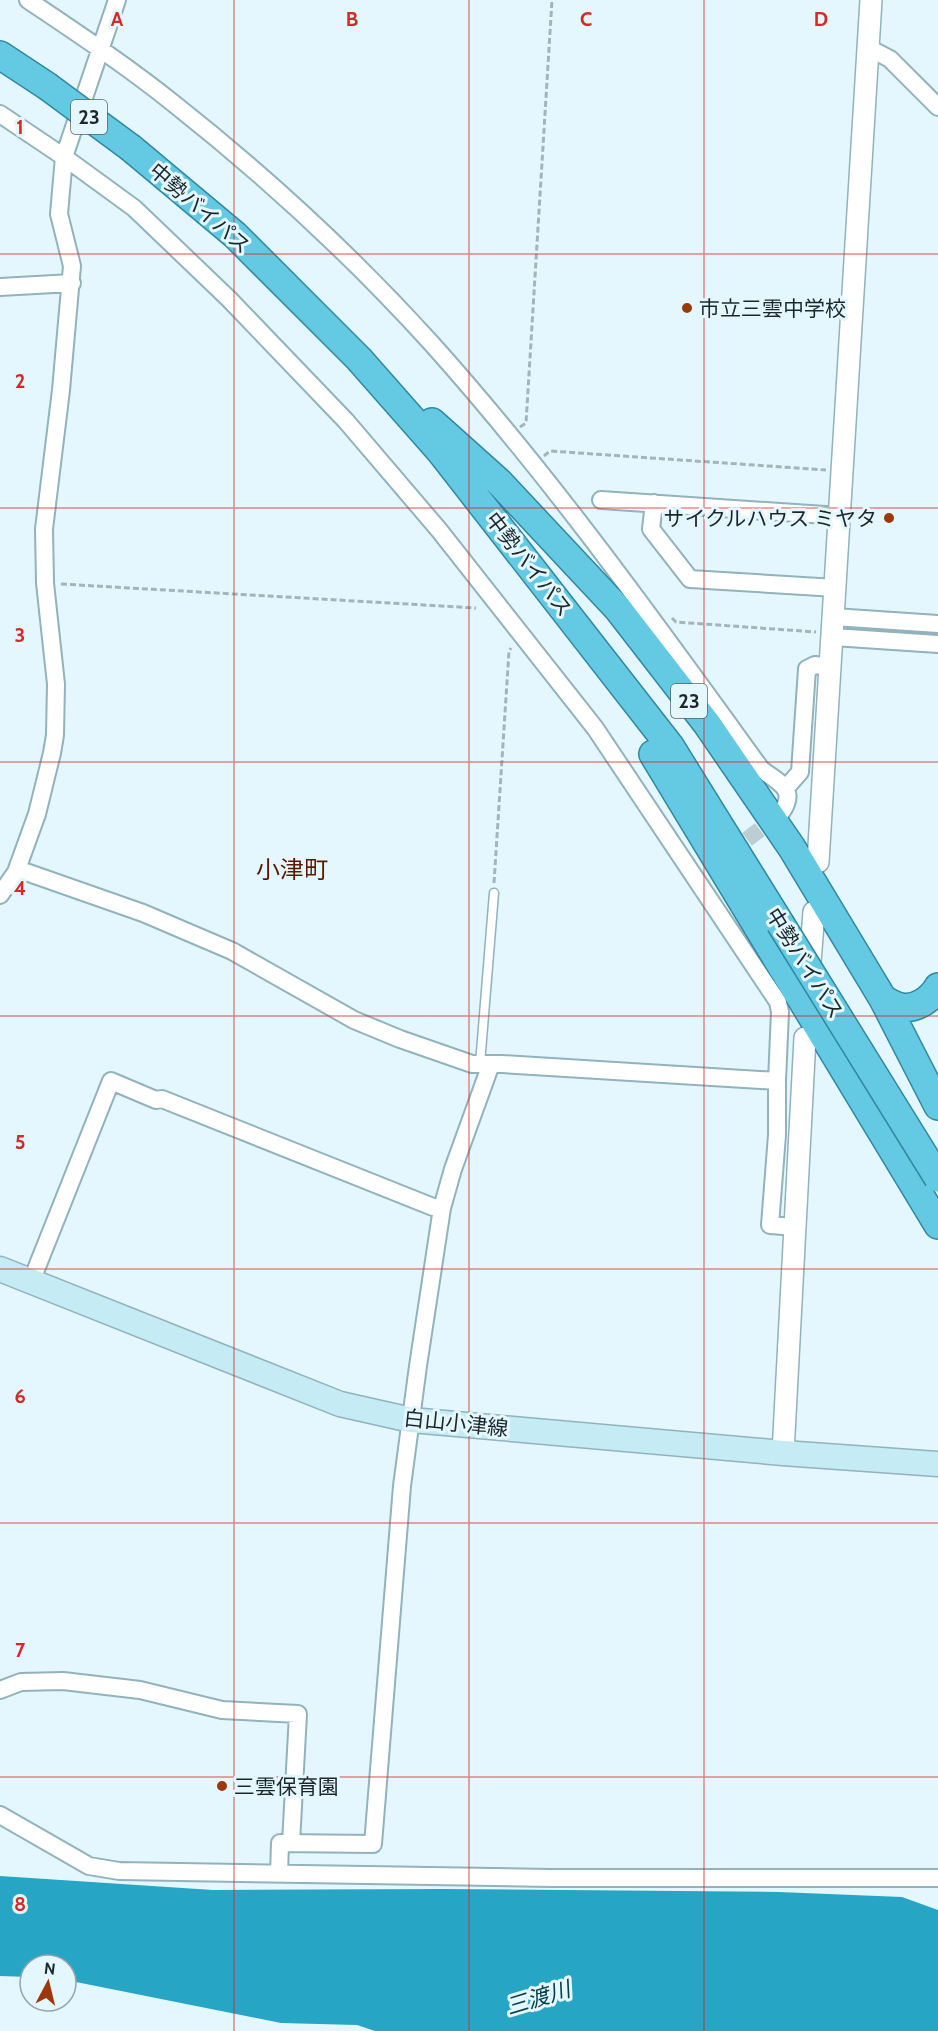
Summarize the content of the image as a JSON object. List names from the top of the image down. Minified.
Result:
{"streets":{"highway":["23","中勢バイパス"],"main road":["白山小津線"]},"crossings":[["23","中勢バイパス"]],"districts":["小津町"],"water":["三渡川"],"places":["市立三雲中学校","サイクルハウス ミヤタ","三雲保育園"],"north":"top","grid":{"columns":["A","B","C","D"],"rows":["1","2","3","4","5","6","7","8"]}}
